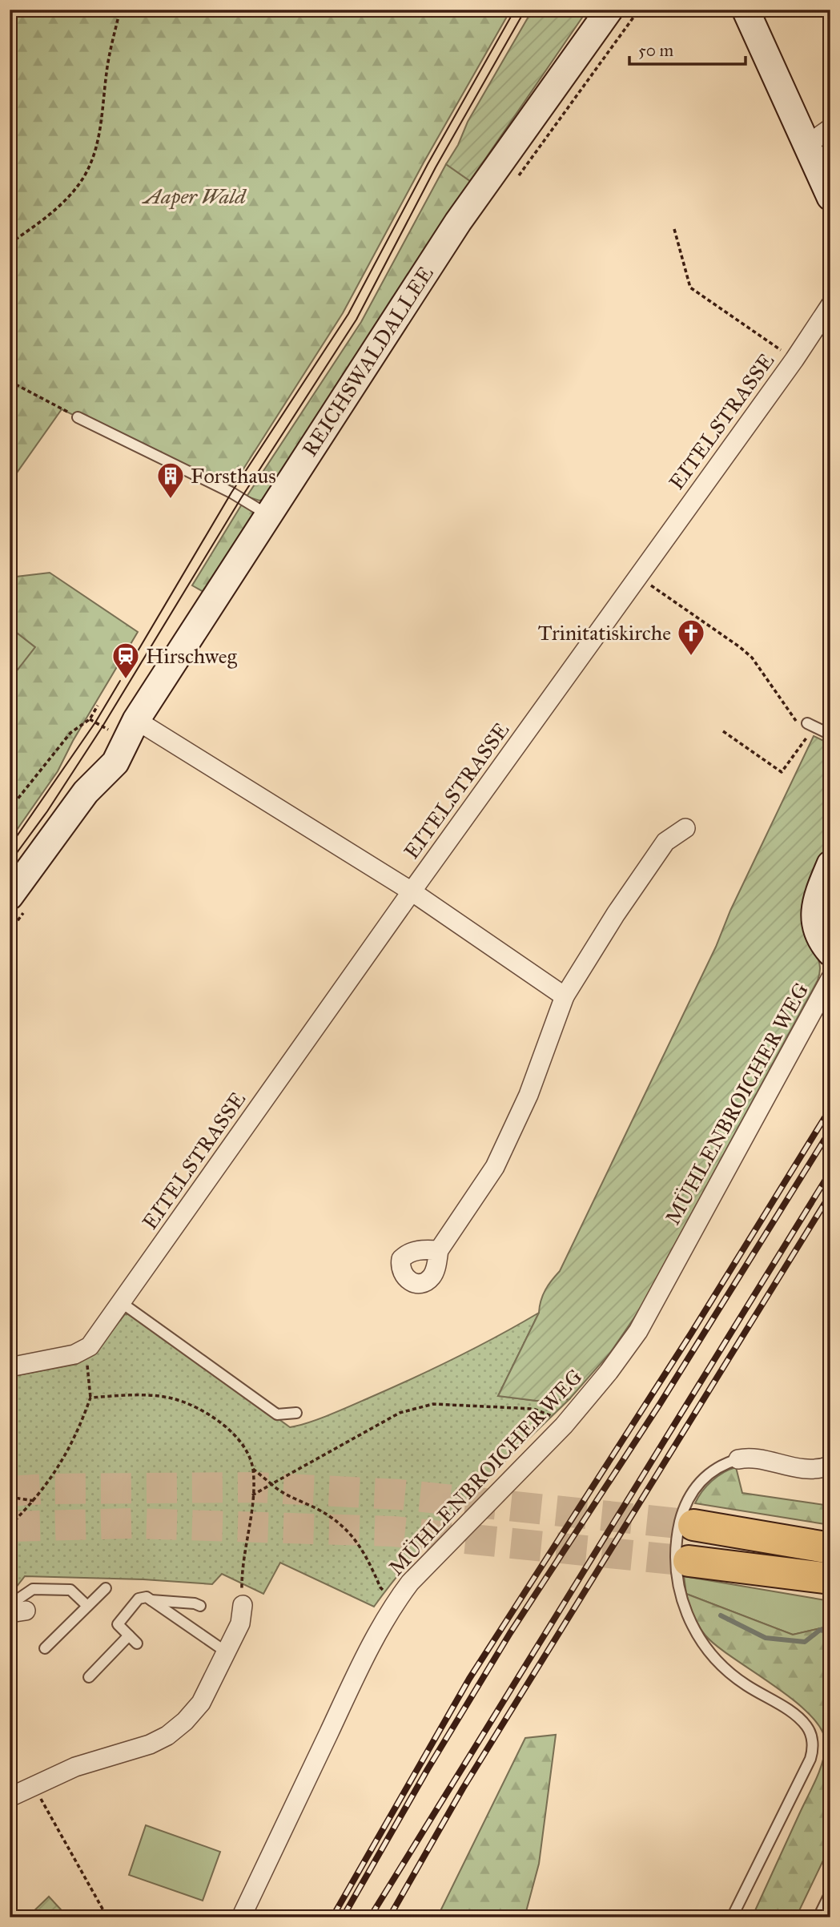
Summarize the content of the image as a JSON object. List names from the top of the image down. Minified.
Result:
{"streets":{"main road":["REICHSWALDALLEE"],"street":["EITELSTRASSE","MÜHLENBROICHER WEG"]},"parks":["Aaper Wald"],"places":{"building":["Forsthaus"],"church":["Trinitatiskirche"],"station":["Hirschweg"]},"scale_bar":"50 m"}
